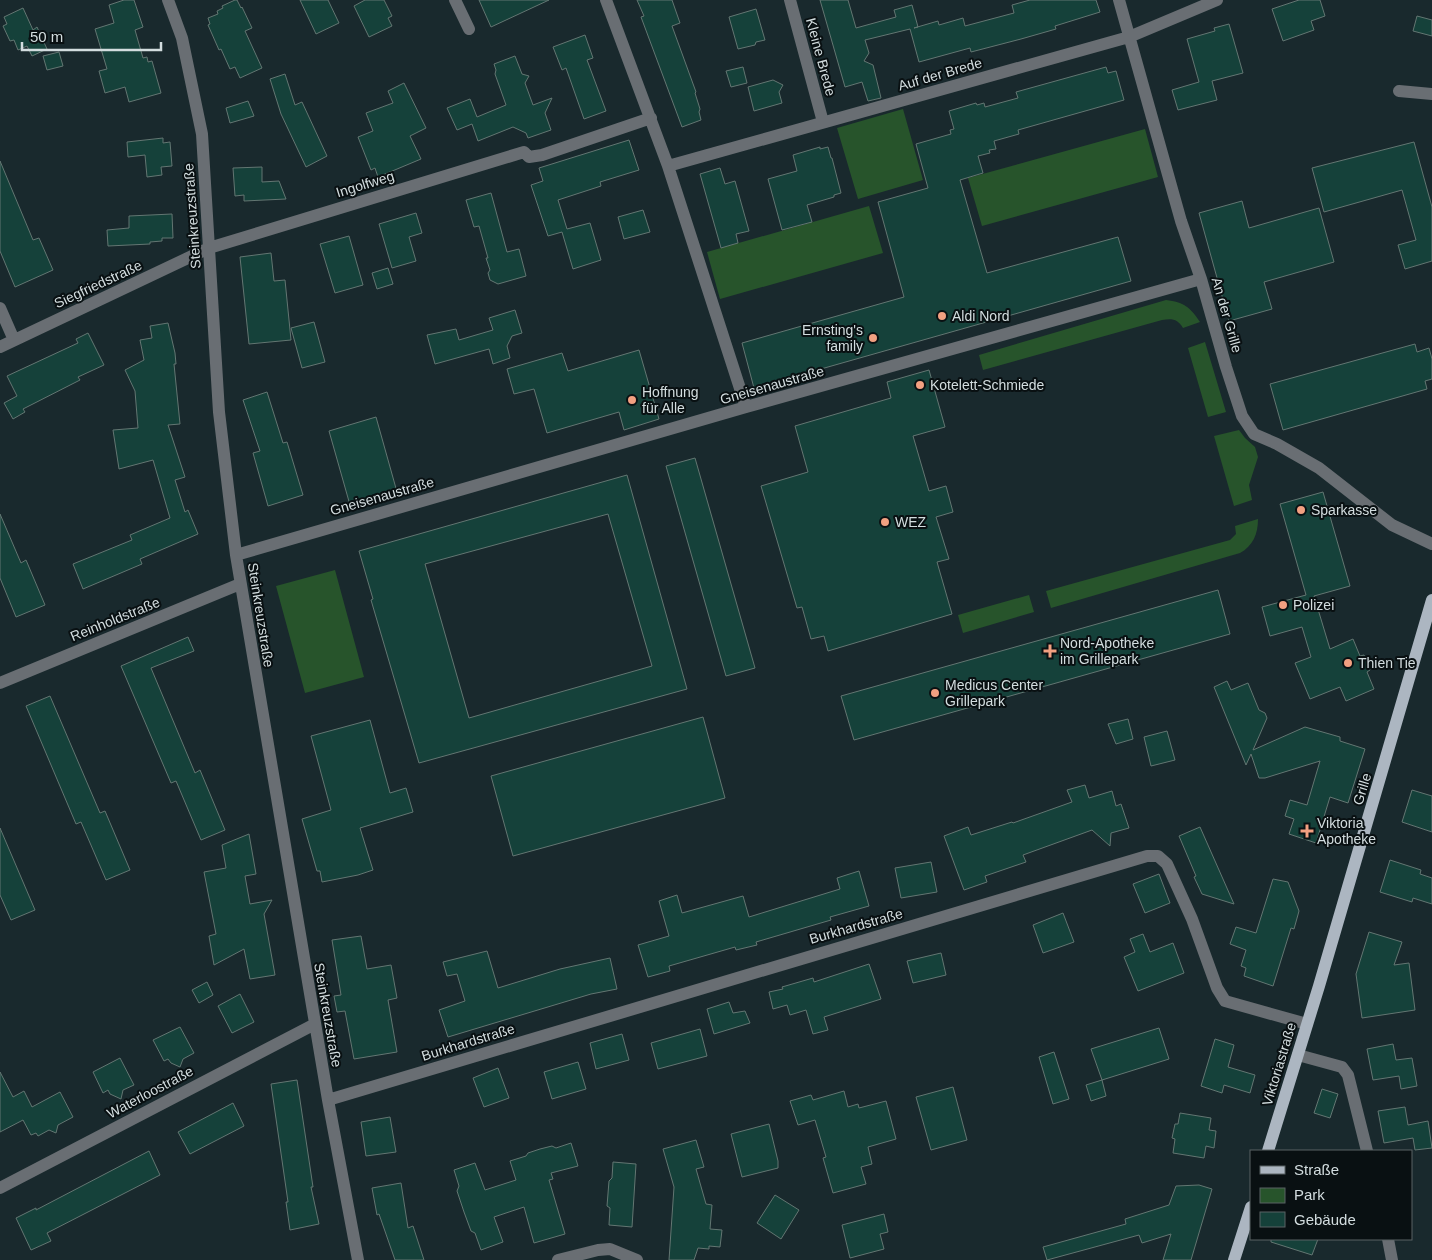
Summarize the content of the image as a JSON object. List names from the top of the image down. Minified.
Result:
{"streets":{"main road":["Grille","Viktoriastraße"],"street":["Kleine Brede","Auf der Brede","Ingolfweg","Steinkreuzstraße","Siegfriedstraße","An der Grille","Gneisenaustraße","Reinholdstraße","Burkhardstraße","Waterloostraße"]},"crossings":[["Kleine Brede","Auf der Brede"],["Auf der Brede","An der Grille"],["Ingolfweg","Steinkreuzstraße"],["Ingolfweg","Siegfriedstraße"],["Steinkreuzstraße","Siegfriedstraße"],["Steinkreuzstraße","Gneisenaustraße"],["Steinkreuzstraße","Reinholdstraße"],["Steinkreuzstraße","Burkhardstraße"],["Steinkreuzstraße","Waterloostraße"],["An der Grille","Gneisenaustraße"],["Grille","Viktoriastraße"],["Burkhardstraße","Viktoriastraße"]],"places":{"other":["Aldi Nord","Ernsting's family","Kotelett-Schmiede","Hoffnung für Alle","Sparkasse","WEZ","Polizei","Thien Tie","Medicus Center Grillepark"],"health":["Nord-Apotheke im Grillepark","Viktoria Apotheke"]},"legend":["Straße","Park","Gebäude"],"scale_bar":"50 m"}
